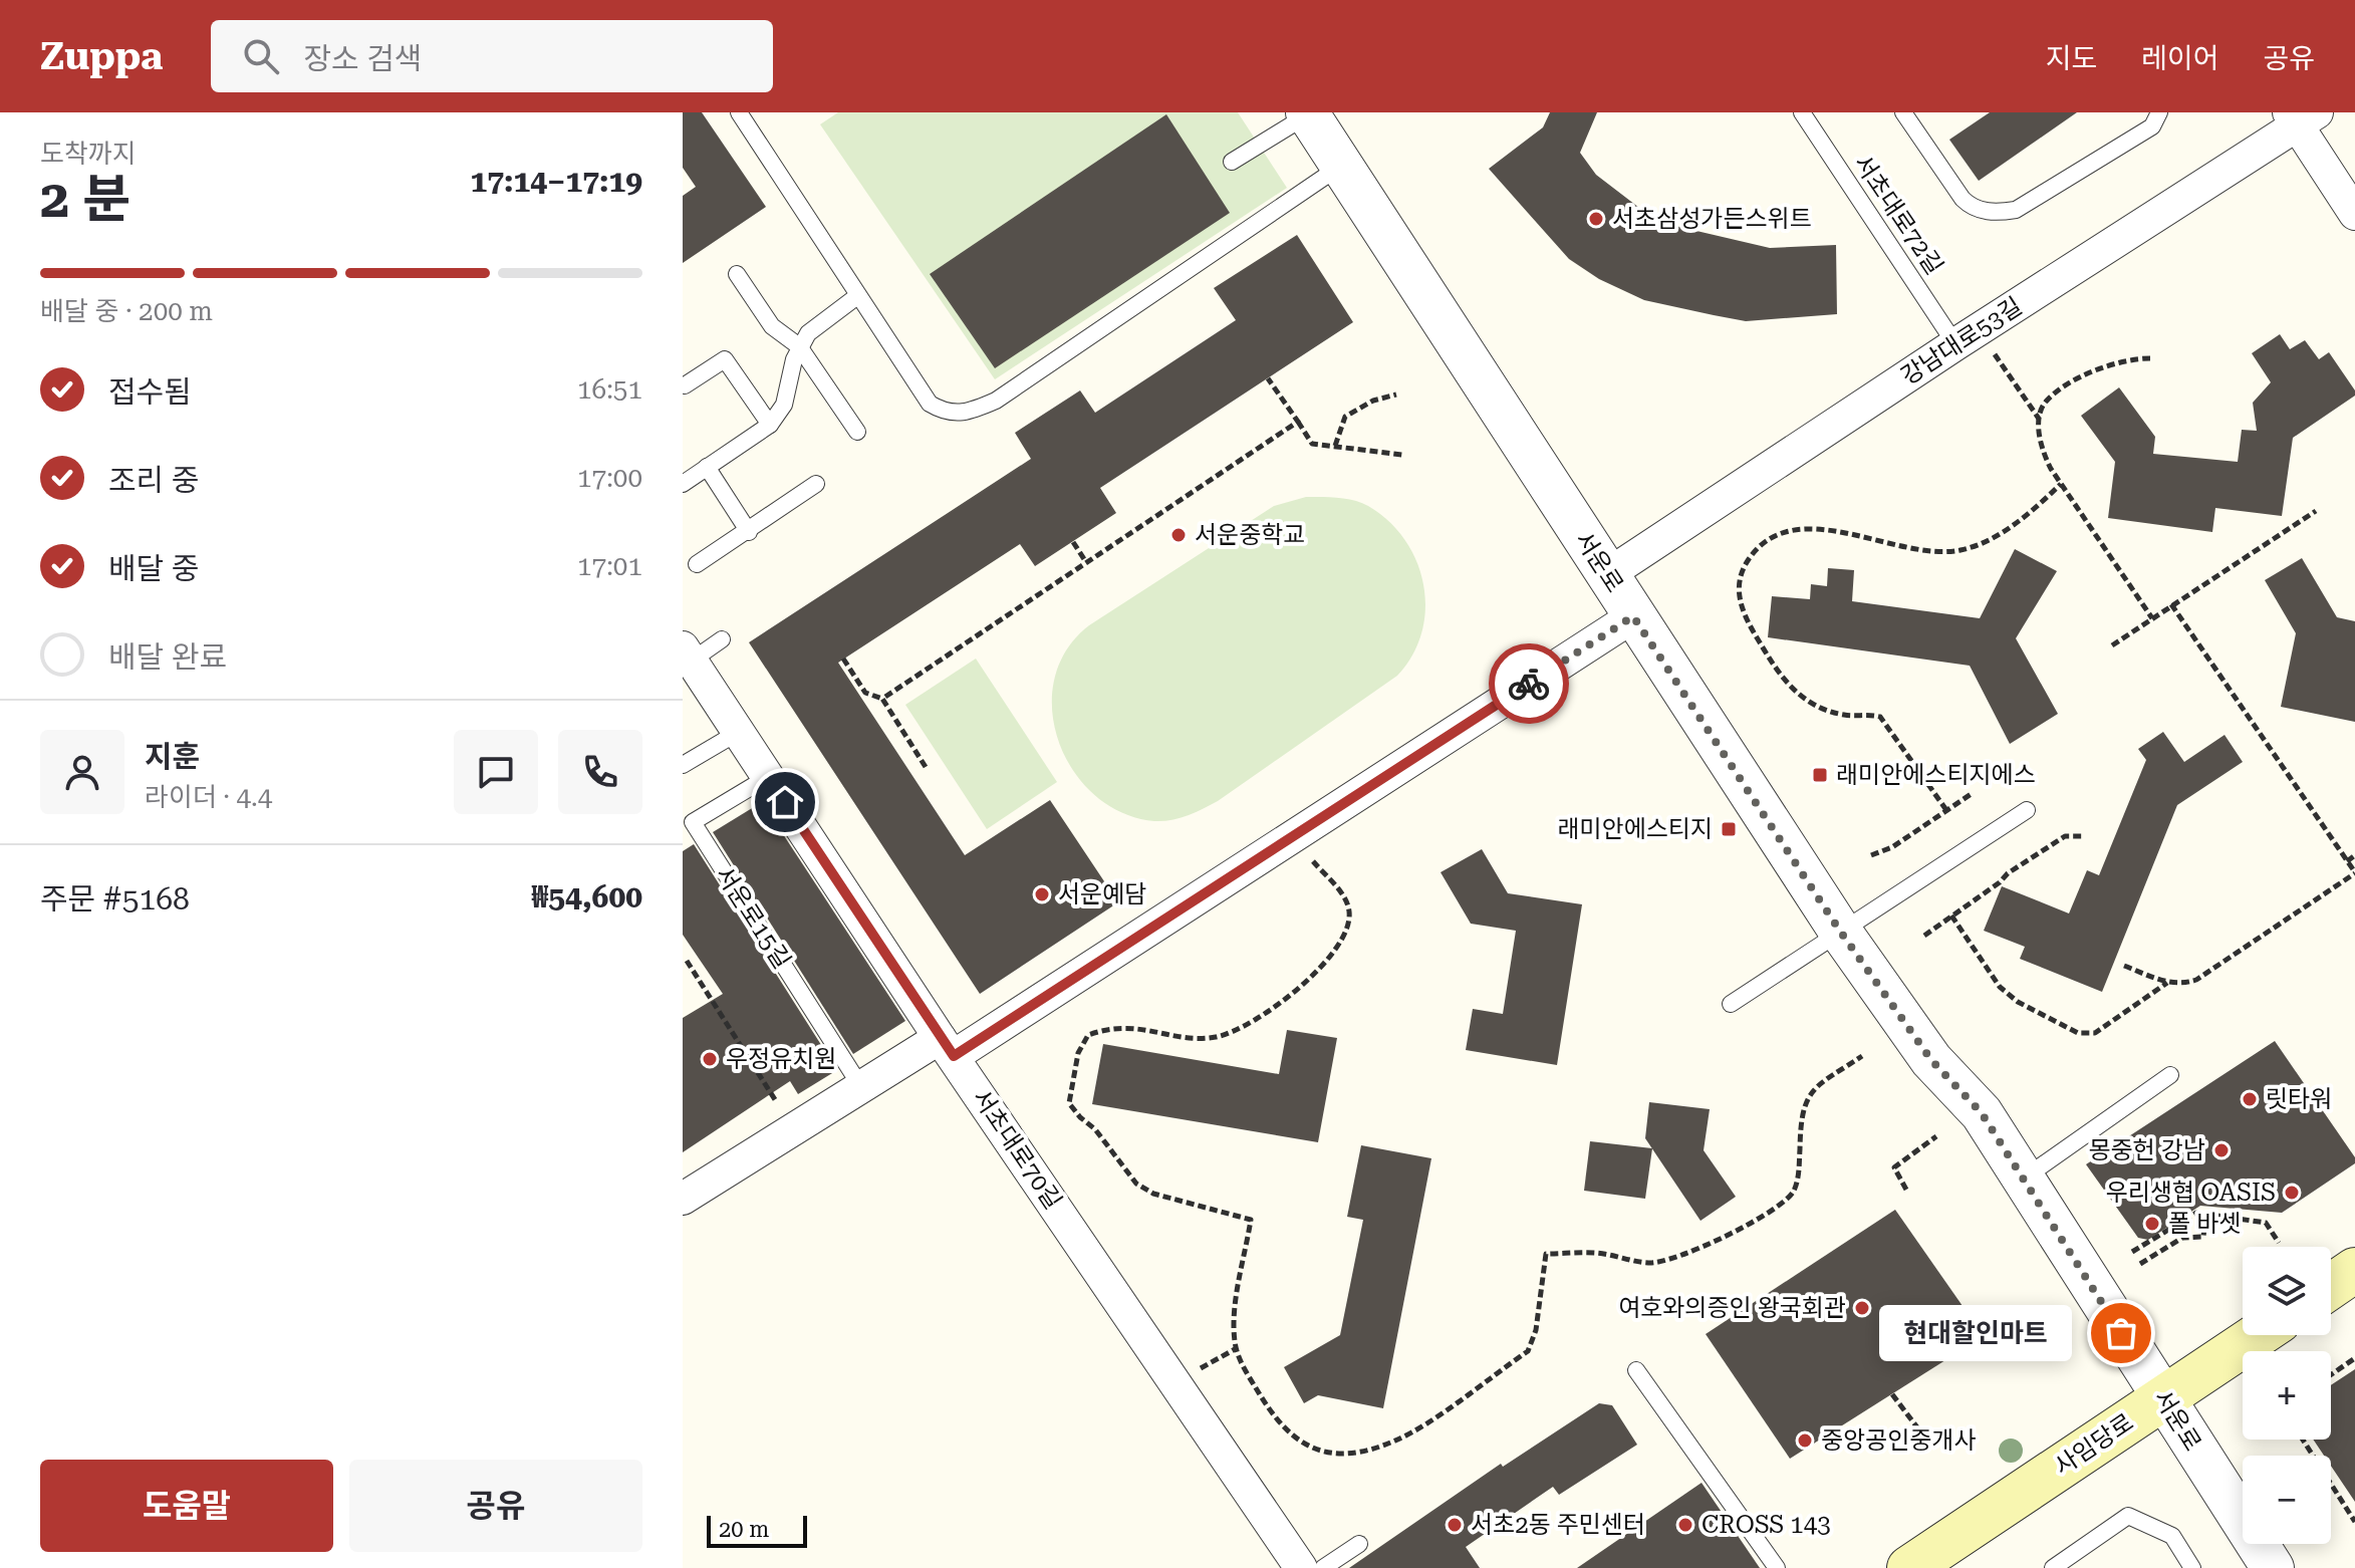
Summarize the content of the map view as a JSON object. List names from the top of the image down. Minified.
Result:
{"streets":{"main road":["사임당로"],"street":["강남대로53길","서운로","서초대로70길"],"lane":["서초대로72길","서운로15길"]},"crossings":[["서초대로72길","강남대로53길"],["강남대로53길","서운로"],["서운로","사임당로"],["서운로15길","서초대로70길"]],"places":{"other":["서초삼성가든스위트","서운중학교","서운예담","우정유치원","릿타워","몽중헌 강남","우리생협 OASIS","폴 바셋","여호와의증인 왕국회관","현대할인마트","중앙공인중개사","서초2동 주민센터","CROSS 143"],"transit":["래미안에스티지에스","래미안에스티지"]},"scale_bar":"20 m","page":{"header":"Zuppa","search":"장소 검색","nav":["지도","레이어","공유"],"heading":["2 분","도착까지","17:14–17:19"],"panel":["지훈","라이더 · 4.4","주문 #5168","₩54,600"],"bar":"배달 중 · 200 m","list":[["접수됨","16:51"],["조리 중","17:00"],["배달 중","17:01"],"배달 완료"],"map_buttons":["+","−"],"bubble":"현대할인마트","buttons":["도움말","공유"],"scale":"20 m"}}
